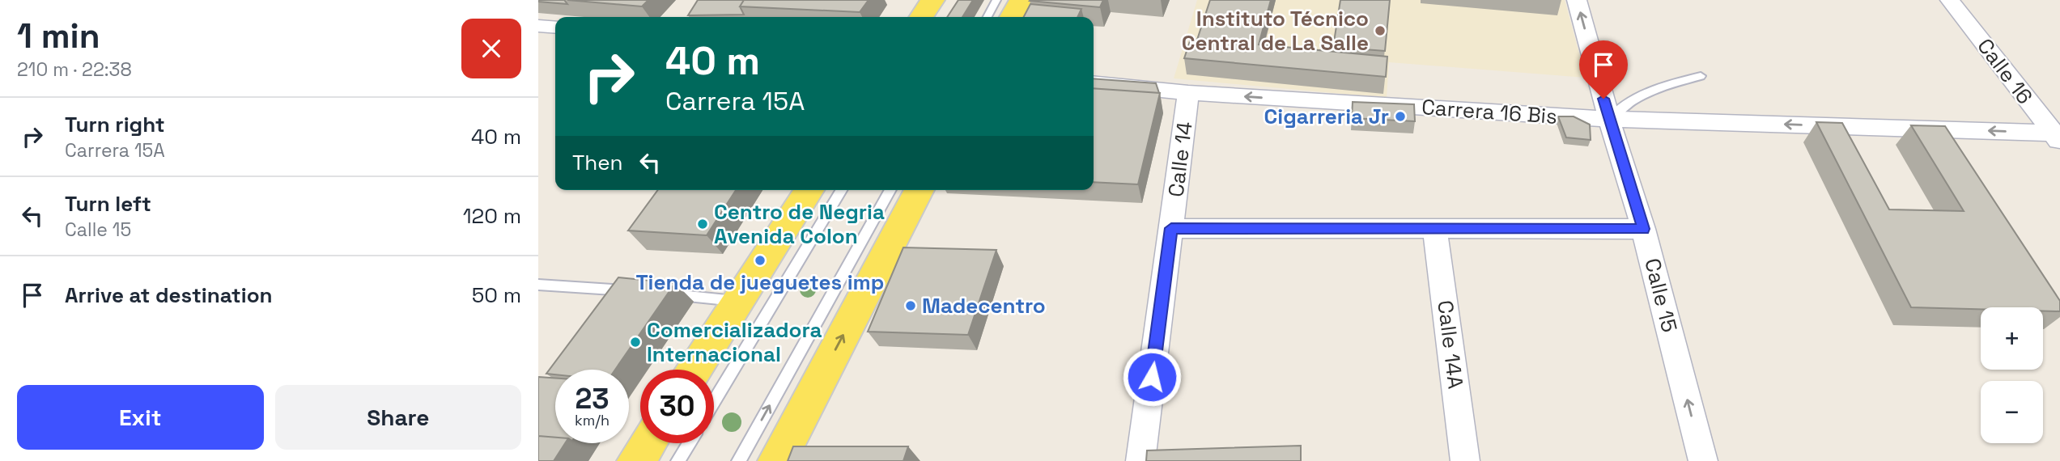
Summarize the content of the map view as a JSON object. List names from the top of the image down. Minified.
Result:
{"streets":{"street":["Calle 16","Carrera 16 Bis","Calle 14","Calle 15","Calle 14A"]},"crossings":[["Calle 16","Carrera 16 Bis"],["Carrera 16 Bis","Calle 14"],["Carrera 16 Bis","Calle 15"]],"one_way":["Calle 15"],"places":["Instituto Técnico Central de La Salle","Cigarreria Jr","Centro de Negria Avenida Colon","Tienda de jueguetes imp","Madecentro","Comercializadora Internacional"],"page":{"heading":["1 min","210 m · 22:38"],"turn":["40 m","Carrera 15A"],"list":[{"name":"Turn right","note":"Carrera 15A","value":"40 m"},{"name":"Turn left","note":"Calle 15","value":"120 m"},{"name":"Arrive at destination","value":"50 m"}],"then":"Then","map_buttons":["+","−"],"speed":"23 km/h","limit":"30","buttons":["Exit","Share"]}}
